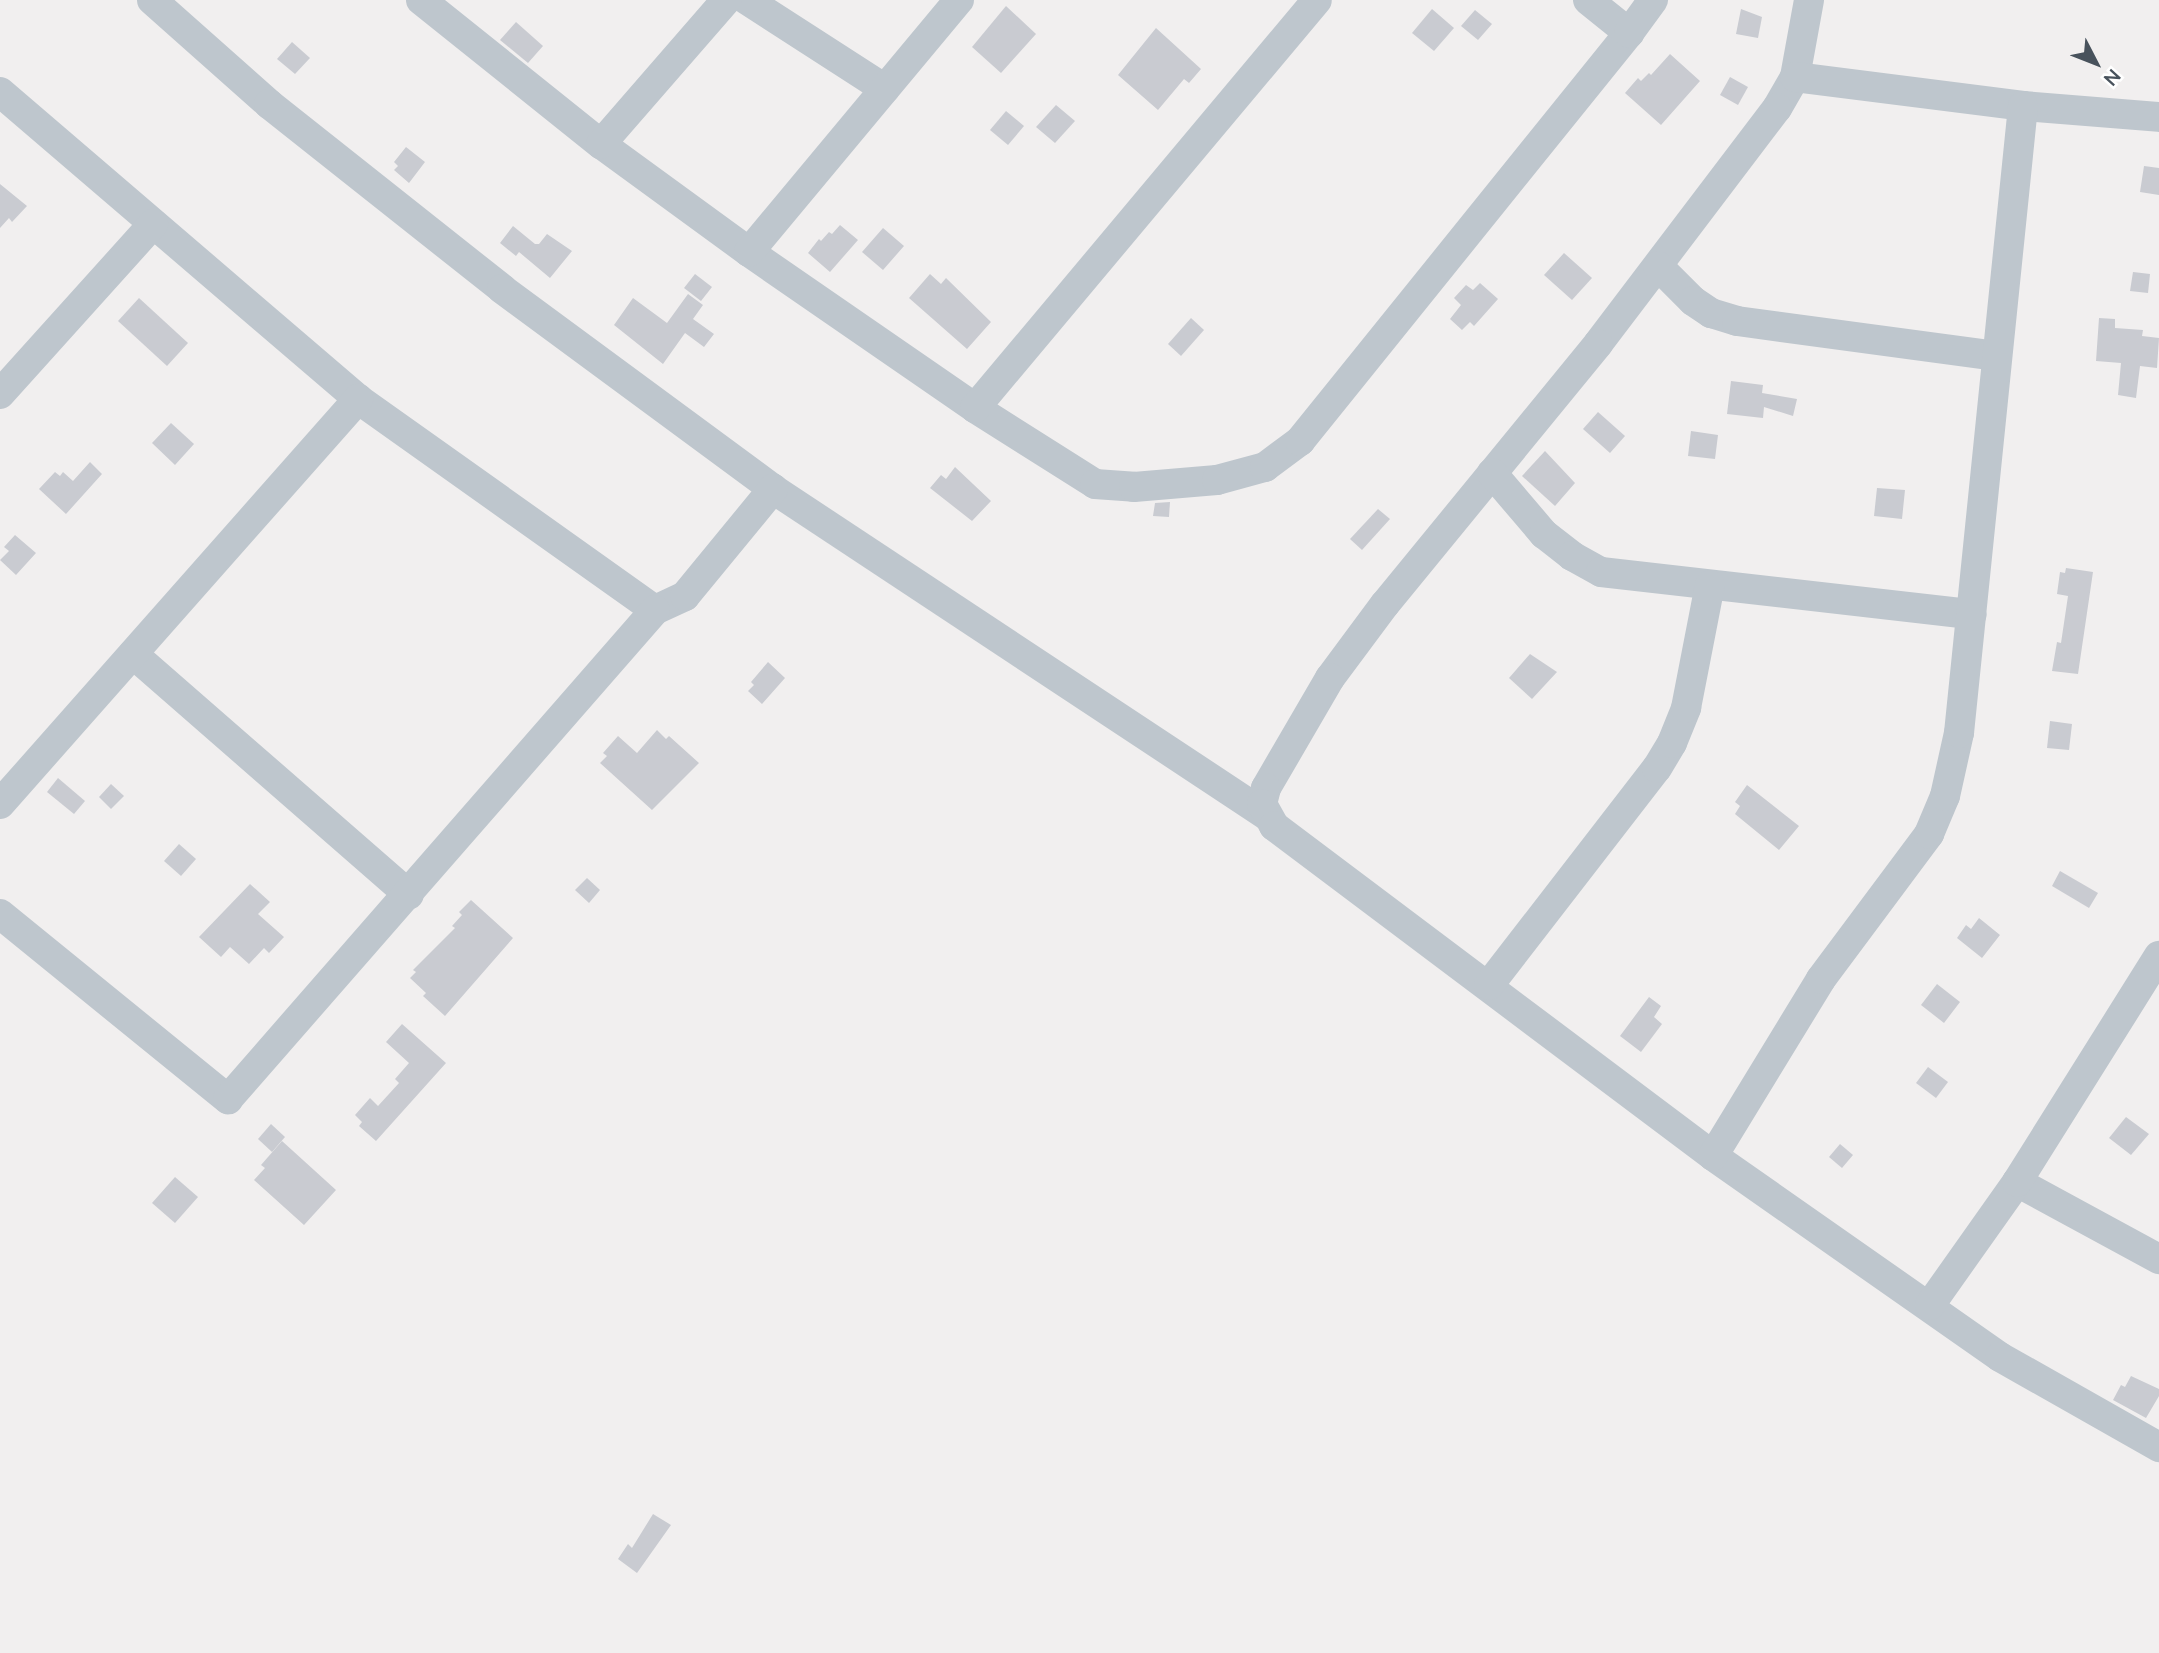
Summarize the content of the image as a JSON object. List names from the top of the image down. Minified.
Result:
{"north":"bottom right"}
